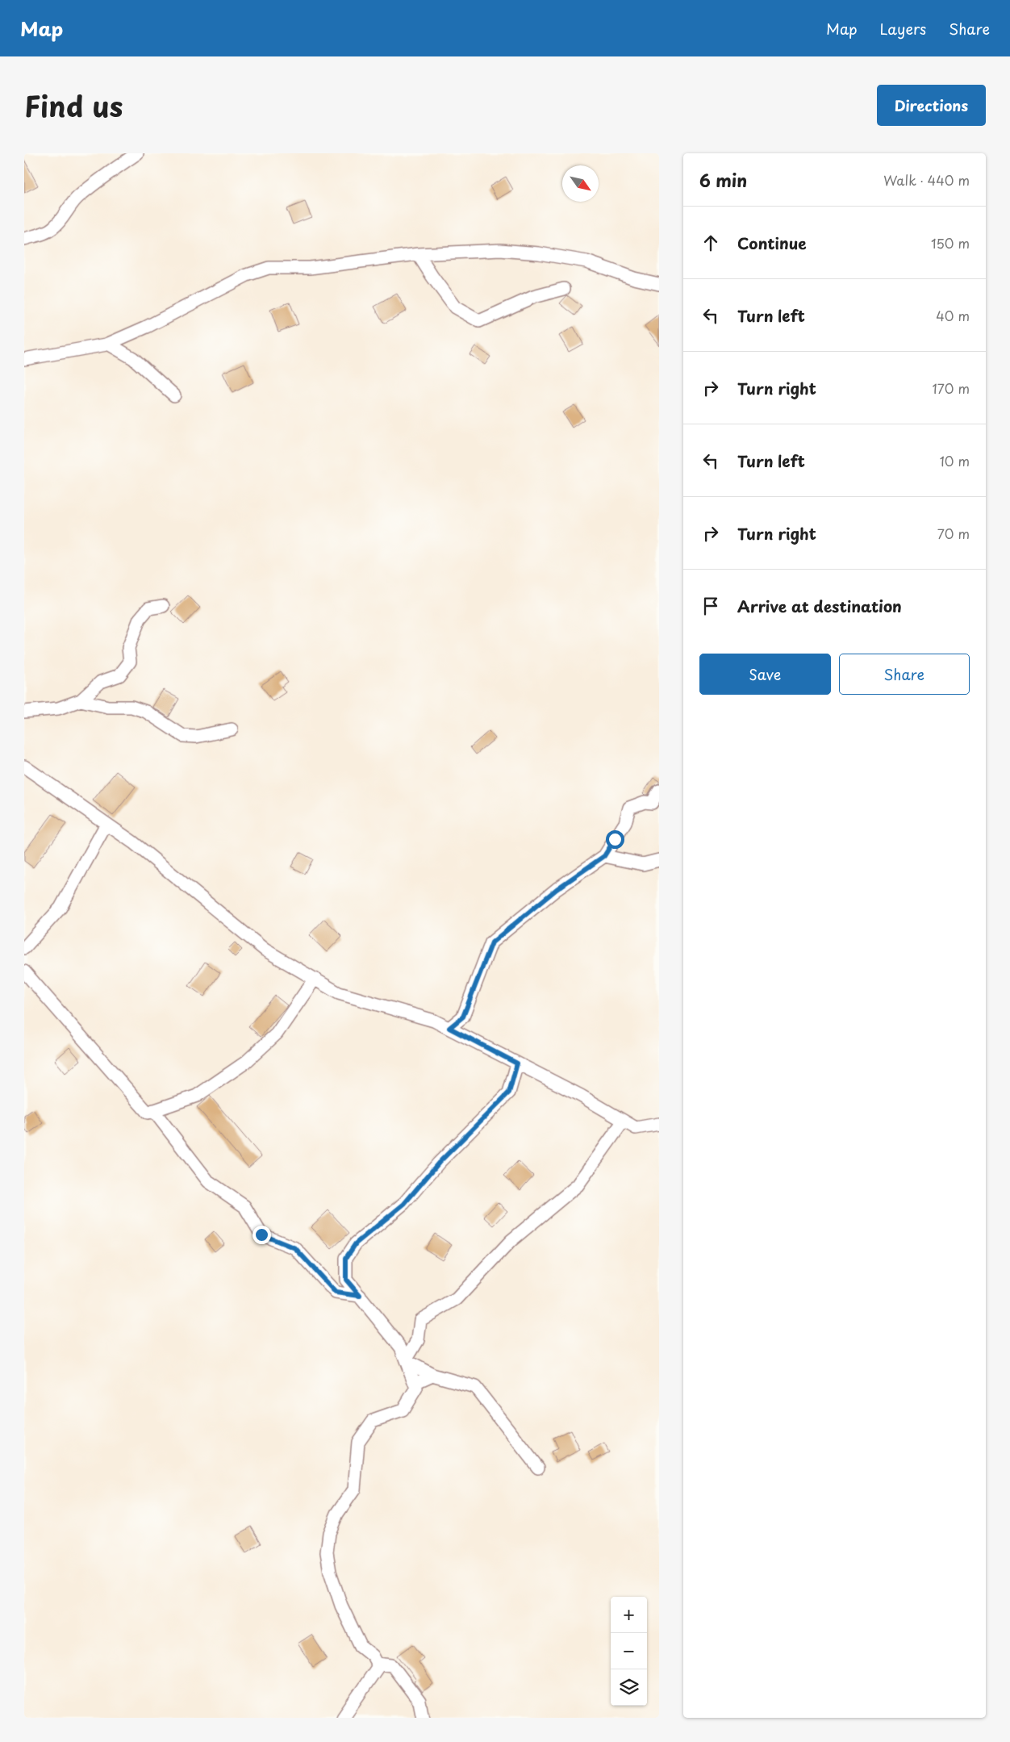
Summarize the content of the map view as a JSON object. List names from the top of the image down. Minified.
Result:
{"north":"bottom right","page":{"header":"Map","nav":["Map","Layers","Share"],"title":"Find us","buttons":["Directions",["Save","Share"]],"heading":["6 min","Walk · 440 m"],"list":[["Continue","150 m"],["Turn left","40 m"],["Turn right","170 m"],["Turn left","10 m"],["Turn right","70 m"],"Arrive at destination"],"map_buttons":["+","−"]}}
